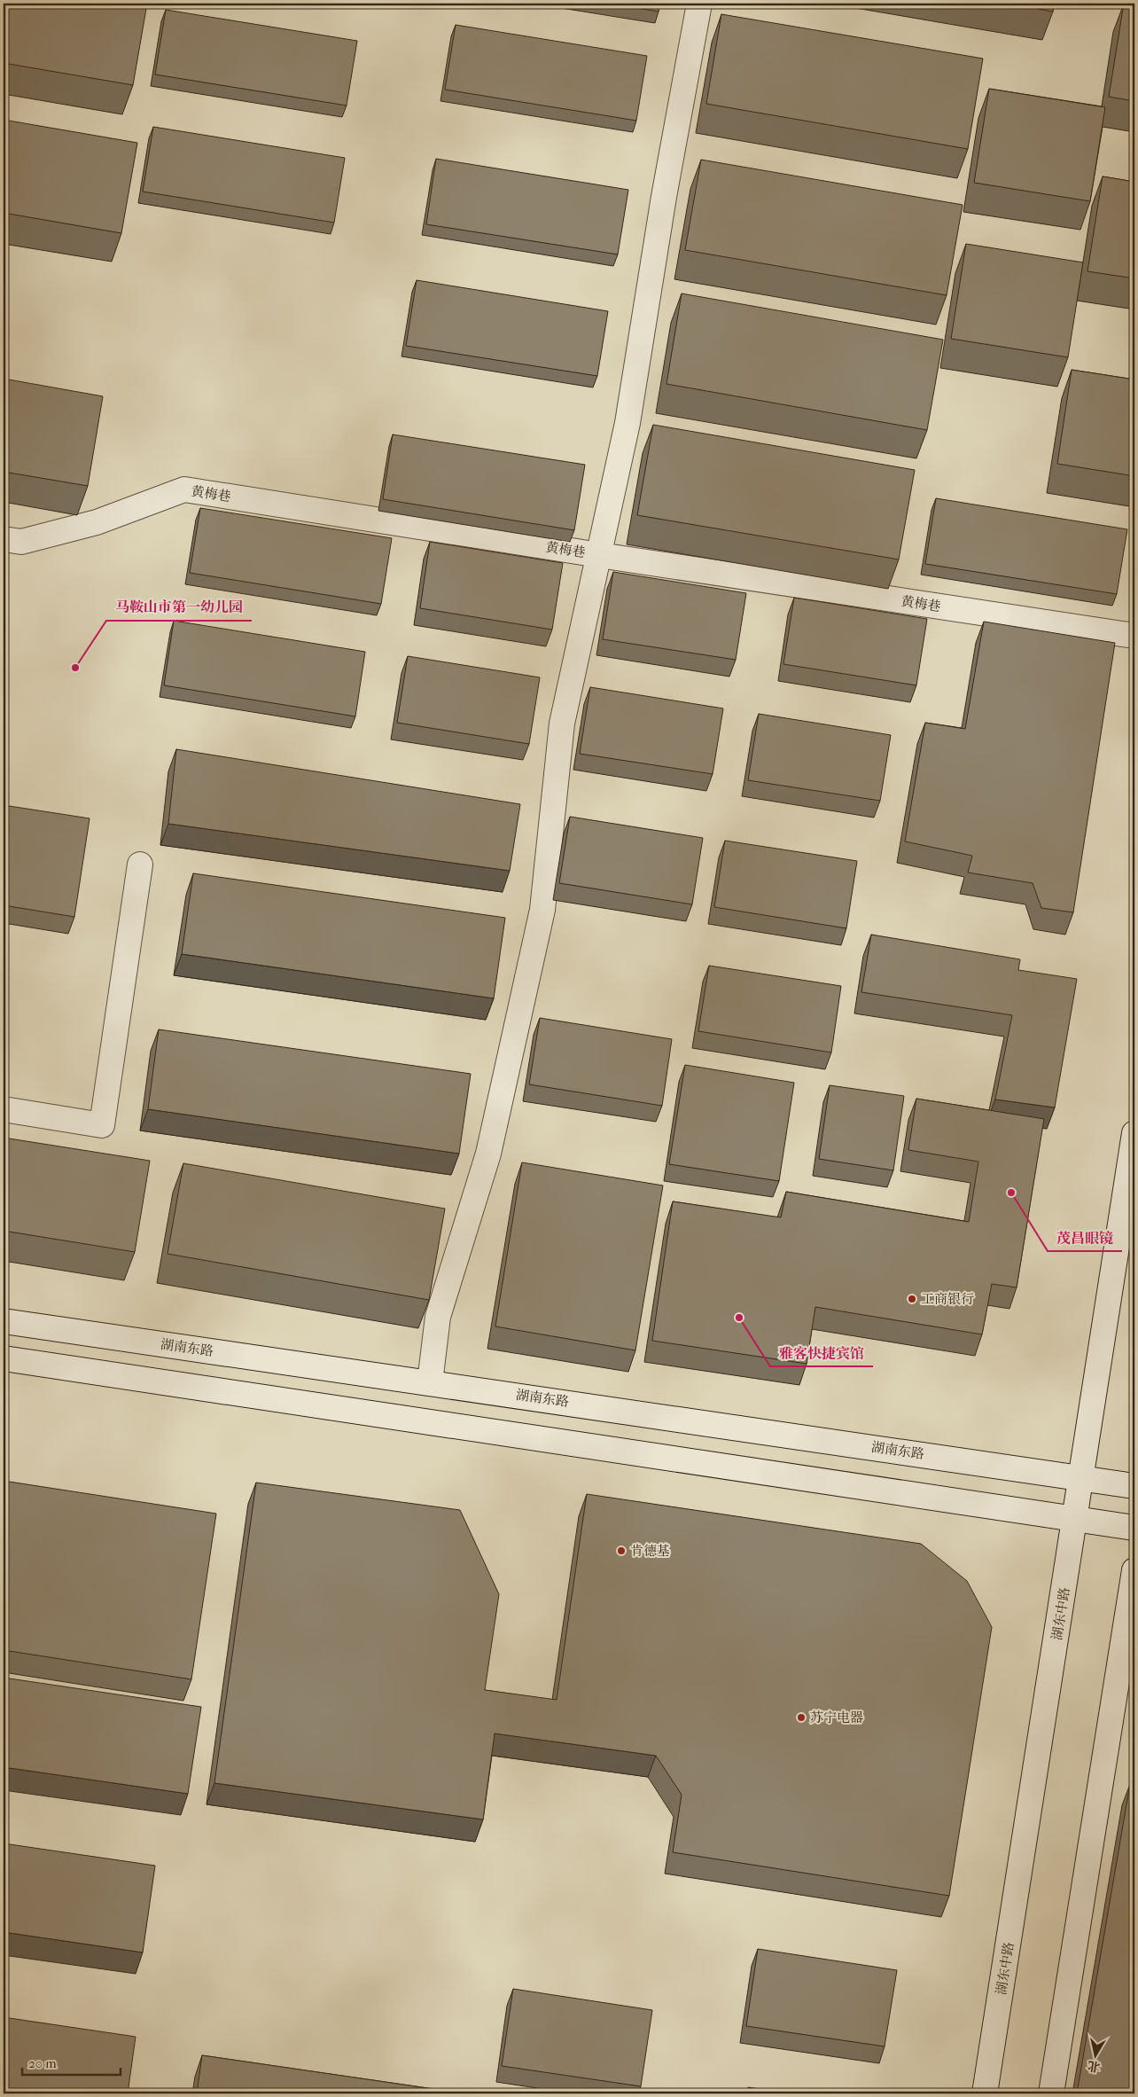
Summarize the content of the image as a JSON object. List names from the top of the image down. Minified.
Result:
{"streets":{"main road":["黄梅巷","湖南东路","湖东中路"]},"crossings":[["湖南东路","湖东中路"]],"places":["马鞍山市第一幼儿园","茂昌眼镜","工商银行","雅客快捷宾馆","肯德基","苏宁电器"],"scale_bar":"20 m","north":"bottom"}
